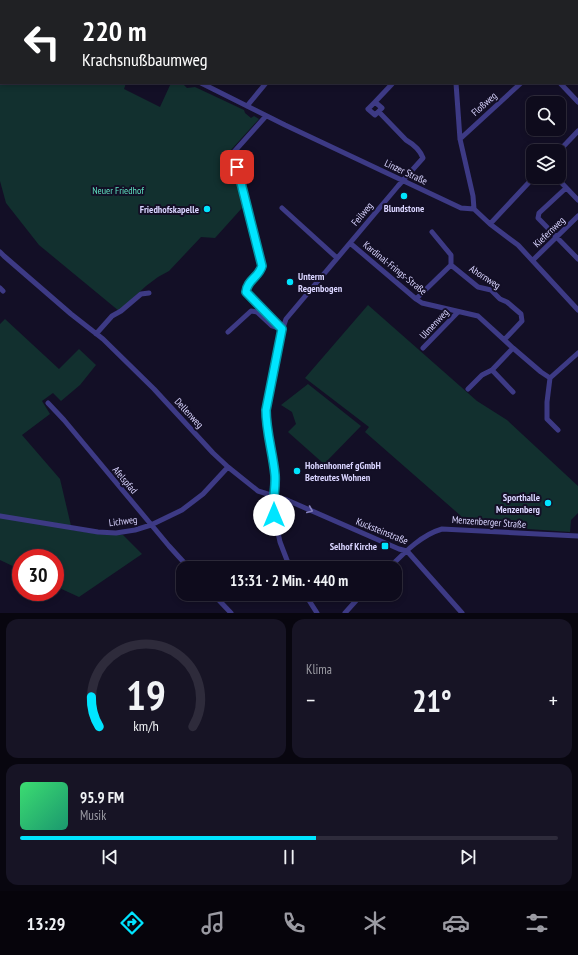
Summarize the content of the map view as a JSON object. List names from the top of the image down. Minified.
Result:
{"streets":{"street":["Floßweg","Linzer Straße","Feilweg","Kiefernweg","Kardinal-Frings-Straße","Ahornweg","Ulmenweg","Dellenweg","Afelspfad","Lichweg","Menzenberger Straße","Kucksteinstraße"]},"crossings":[["Floßweg","Linzer Straße"],["Linzer Straße","Feilweg"],["Feilweg","Kardinal-Frings-Straße"],["Feilweg","Dellenweg"],["Feilweg","Kucksteinstraße"],["Kardinal-Frings-Straße","Ahornweg"],["Kardinal-Frings-Straße","Ulmenweg"],["Dellenweg","Lichweg"],["Dellenweg","Kucksteinstraße"],["Afelspfad","Lichweg"],["Menzenberger Straße","Kucksteinstraße"]],"one_way":["Kucksteinstraße"],"parks":["Neuer Friedhof"],"places":{"other":["Blundstone","Friedhofskapelle","Unterm Regenbogen","Hohenhonnef gGmbH Betreutes Wohnen","Sporthalle Menzenberg"],"transit":["Selhof Kirche"]},"page":{"turn":["220 m","Krachsnußbaumweg"],"limit":"30","trip":"13:31 · 2 Min. · 440 m","tile":"Klima","heat":["−","21°","+"],"song":["95.9 FM","Musik"],"tabs":"13:29","gauge":["19","km/h"]}}
